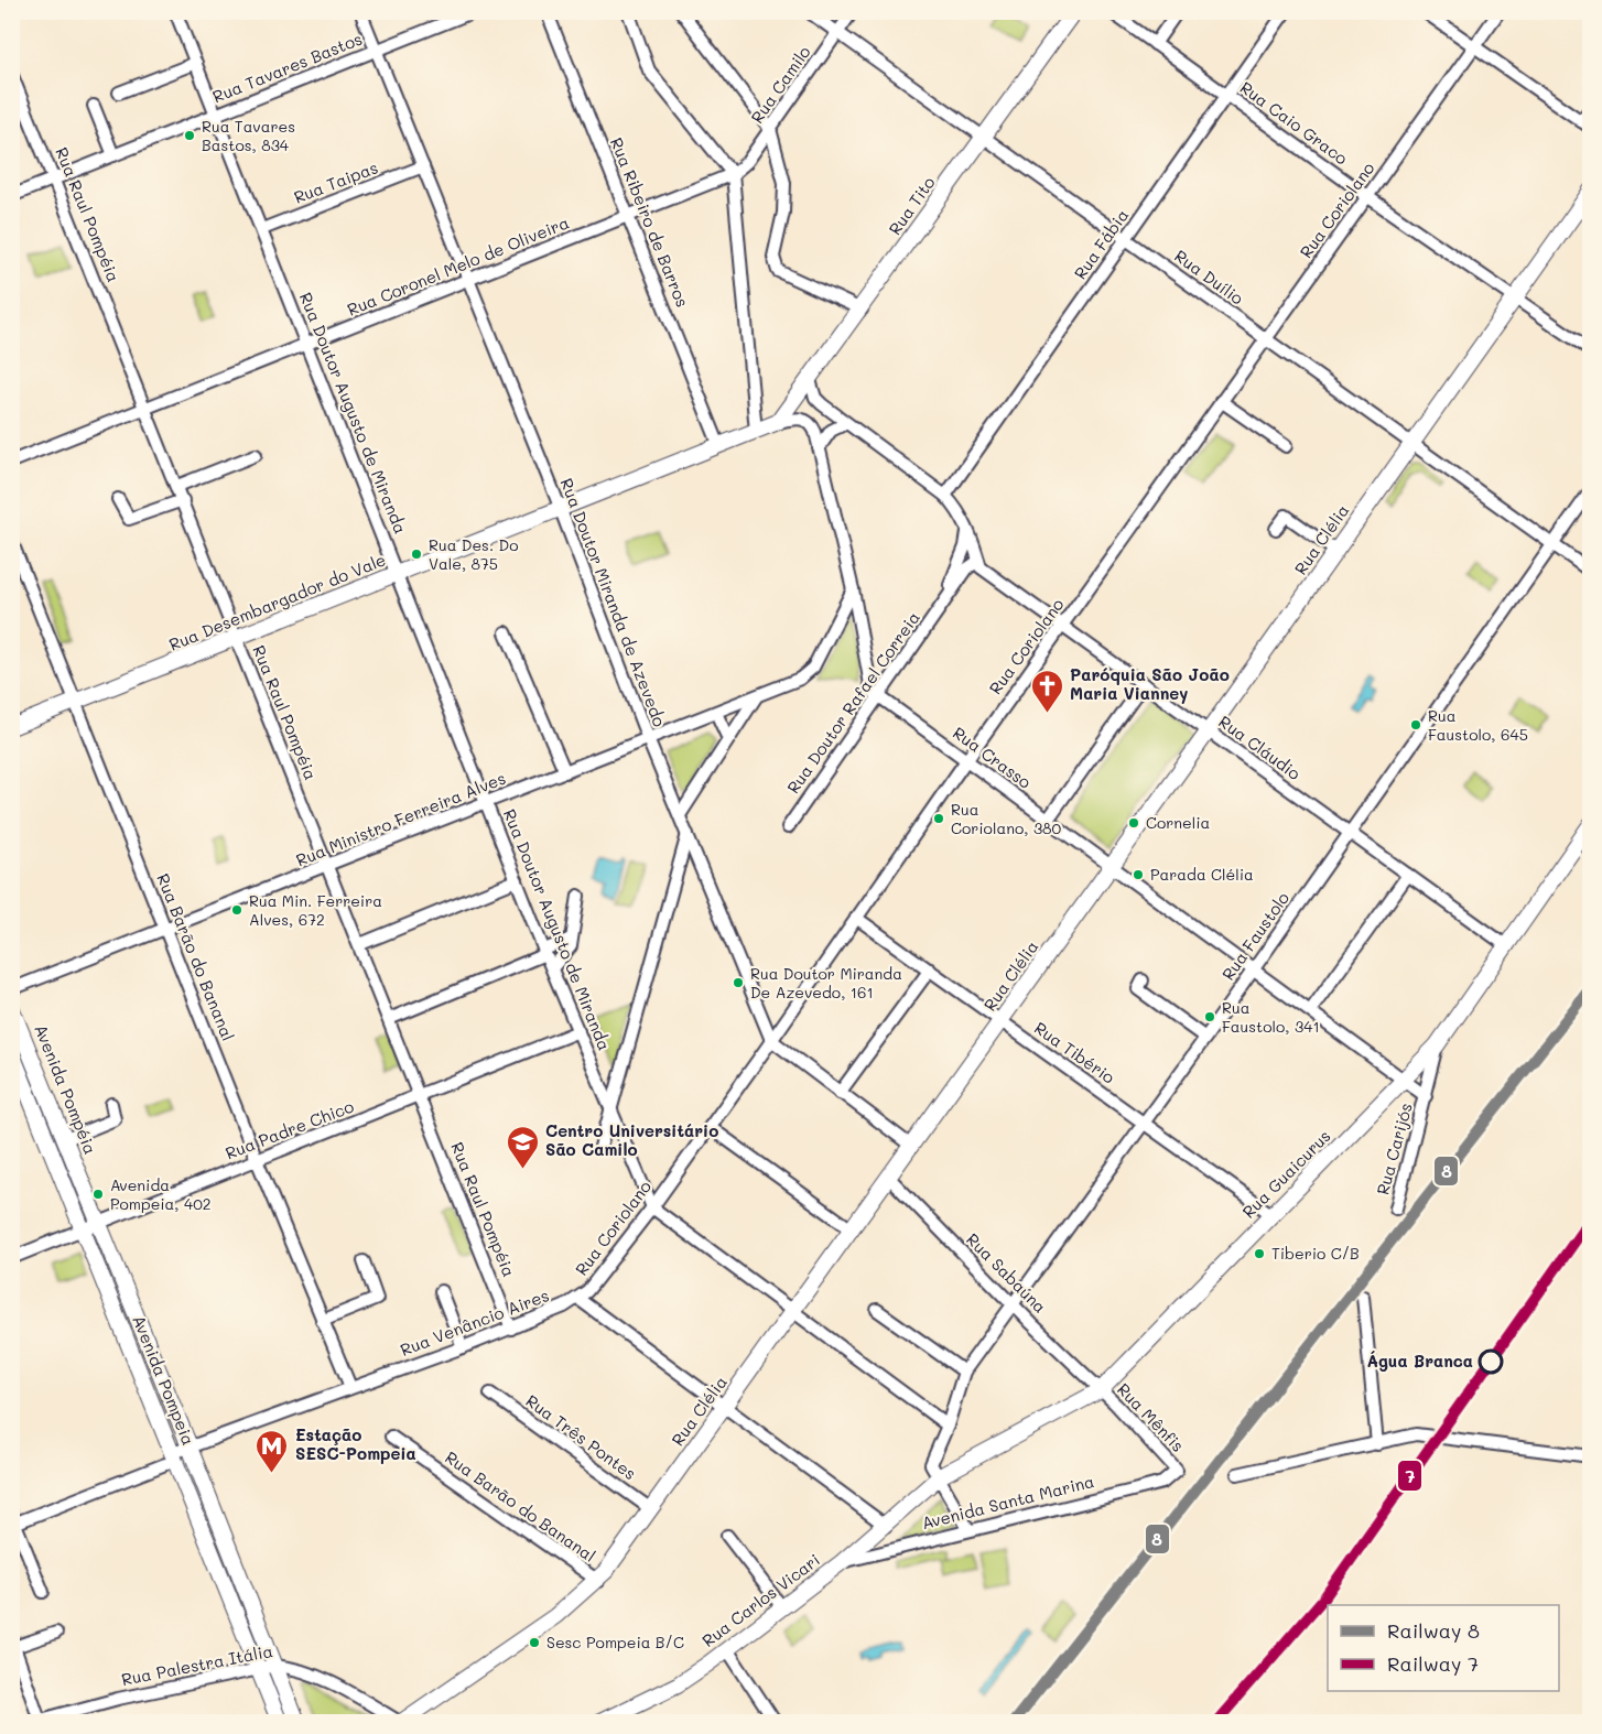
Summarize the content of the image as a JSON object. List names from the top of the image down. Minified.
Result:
{"streets":{"main road":["Rua Tito","Rua Clélia","Rua Desembargador do Vale","Avenida Pompéia","Rua Guaicurus","Avenida Pompeia","Rua Carlos Vicari"],"street":["Rua Tavares Bastos","Rua Camilo","Rua Caio Graco","Rua Taipas","Rua Coriolano","Rua Raul Pompéia","Rua Ribeiro de Barros","Rua Fábia","Rua Coronel Melo de Oliveira","Rua Duílio","Rua Doutor Augusto de Miranda","Rua Doutor Miranda de Azevedo","Rua Doutor Rafael Correia","Rua Cláudio","Rua Crasso","Rua Ministro Ferreira Alves","Rua Faustolo","Rua Barão do Bananal","Rua Tibério","Rua Padre Chico","Rua Carijós","Rua Sabaúna","Rua Venâncio Aires","Rua Mênfis","Rua Três Pontes","Avenida Santa Marina","Rua Palestra Itália"]},"crossings":[["Rua Tavares Bastos","Rua Raul Pompéia"],["Rua Tavares Bastos","Rua Doutor Augusto de Miranda"],["Rua Tavares Bastos","Rua Doutor Miranda de Azevedo"],["Rua Camilo","Rua Coronel Melo de Oliveira"],["Rua Camilo","Rua Duílio"],["Rua Caio Graco","Rua Coriolano"],["Rua Caio Graco","Rua Fábia"],["Rua Caio Graco","Rua Clélia"],["Rua Taipas","Rua Doutor Augusto de Miranda"],["Rua Taipas","Rua Doutor Miranda de Azevedo"],["Rua Tito","Rua Duílio"],["Rua Tito","Rua Desembargador do Vale"],["Rua Tito","Rua Cláudio"],["Rua Coriolano","Rua Duílio"],["Rua Coriolano","Rua Doutor Augusto de Miranda"],["Rua Coriolano","Rua Doutor Miranda de Azevedo"],["Rua Coriolano","Rua Cláudio"],["Rua Coriolano","Rua Crasso"],["Rua Coriolano","Rua Tibério"],["Rua Coriolano","Rua Venâncio Aires"],["Rua Raul Pompéia","Rua Coronel Melo de Oliveira"],["Rua Raul Pompéia","Rua Desembargador do Vale"],["Rua Raul Pompéia","Rua Ministro Ferreira Alves"],["Rua Raul Pompéia","Rua Padre Chico"],["Rua Raul Pompéia","Rua Venâncio Aires"],["Rua Ribeiro de Barros","Rua Coronel Melo de Oliveira"],["Rua Ribeiro de Barros","Rua Desembargador do Vale"],["Rua Fábia","Rua Duílio"],["Rua Fábia","Rua Cláudio"],["Rua Coronel Melo de Oliveira","Rua Doutor Augusto de Miranda"],["Rua Coronel Melo de Oliveira","Rua Doutor Miranda de Azevedo"],["Rua Duílio","Rua Clélia"],["Rua Duílio","Rua Faustolo"],["Rua Doutor Augusto de Miranda","Rua Clélia"],["Rua Doutor Augusto de Miranda","Rua Desembargador do Vale"],["Rua Doutor Augusto de Miranda","Rua Ministro Ferreira Alves"],["Rua Doutor Augusto de Miranda","Rua Faustolo"],["Rua Doutor Augusto de Miranda","Rua Padre Chico"],["Rua Clélia","Rua Cláudio"],["Rua Clélia","Rua Crasso"],["Rua Clélia","Rua Barão do Bananal"],["Rua Clélia","Rua Tibério"],["Rua Clélia","Rua Sabaúna"],["Rua Clélia","Rua Três Pontes"],["Rua Clélia","Rua Palestra Itália"],["Rua Desembargador do Vale","Rua Doutor Miranda de Azevedo"],["Rua Desembargador do Vale","Rua Barão do Bananal"],["Rua Doutor Miranda de Azevedo","Rua Ministro Ferreira Alves"],["Rua Doutor Rafael Correia","Rua Cláudio"],["Rua Doutor Rafael Correia","Rua Crasso"],["Rua Cláudio","Rua Faustolo"],["Rua Cláudio","Rua Guaicurus"],["Rua Crasso","Rua Faustolo"],["Rua Crasso","Rua Carijós"],["Rua Crasso","Rua Guaicurus"],["Rua Ministro Ferreira Alves","Rua Barão do Bananal"],["Rua Faustolo","Rua Tibério"],["Rua Faustolo","Rua Guaicurus"],["Rua Faustolo","Rua Sabaúna"],["Rua Barão do Bananal","Rua Padre Chico"],["Rua Barão do Bananal","Rua Venâncio Aires"],["Rua Tibério","Rua Guaicurus"],["Avenida Pompéia","Rua Padre Chico"],["Avenida Pompéia","Avenida Pompeia"],["Rua Padre Chico","Avenida Pompeia"],["Rua Carijós","Rua Guaicurus"],["Rua Guaicurus","Rua Sabaúna"],["Rua Guaicurus","Rua Mênfis"],["Rua Guaicurus","Rua Carlos Vicari"],["Rua Sabaúna","Rua Mênfis"],["Rua Venâncio Aires","Avenida Pompeia"],["Avenida Pompeia","Rua Palestra Itália"],["Rua Mênfis","Avenida Santa Marina"],["Avenida Santa Marina","Rua Carlos Vicari"]],"places":{"other":["Rua Tavares Bastos, 834","Rua Des. Do Vale, 875","Rua Faustolo, 645","Rua Coriolano, 380","Cornelia","Parada Clélia","Rua Min. Ferreira Alves, 672","Rua Doutor Miranda De Azevedo, 161","Rua Faustolo, 341","Avenida Pompeia, 402","Tiberio C/B","Água Branca","Sesc Pompeia B/C"],"church":["Paróquia São João Maria Vianney"],"school or university":["Centro Universitário São Camilo"],"metro station":["Estação SESC-Pompeia"]},"lines":["rail line 8","rail line 7"],"legend":["Railway 8","Railway 7"]}
